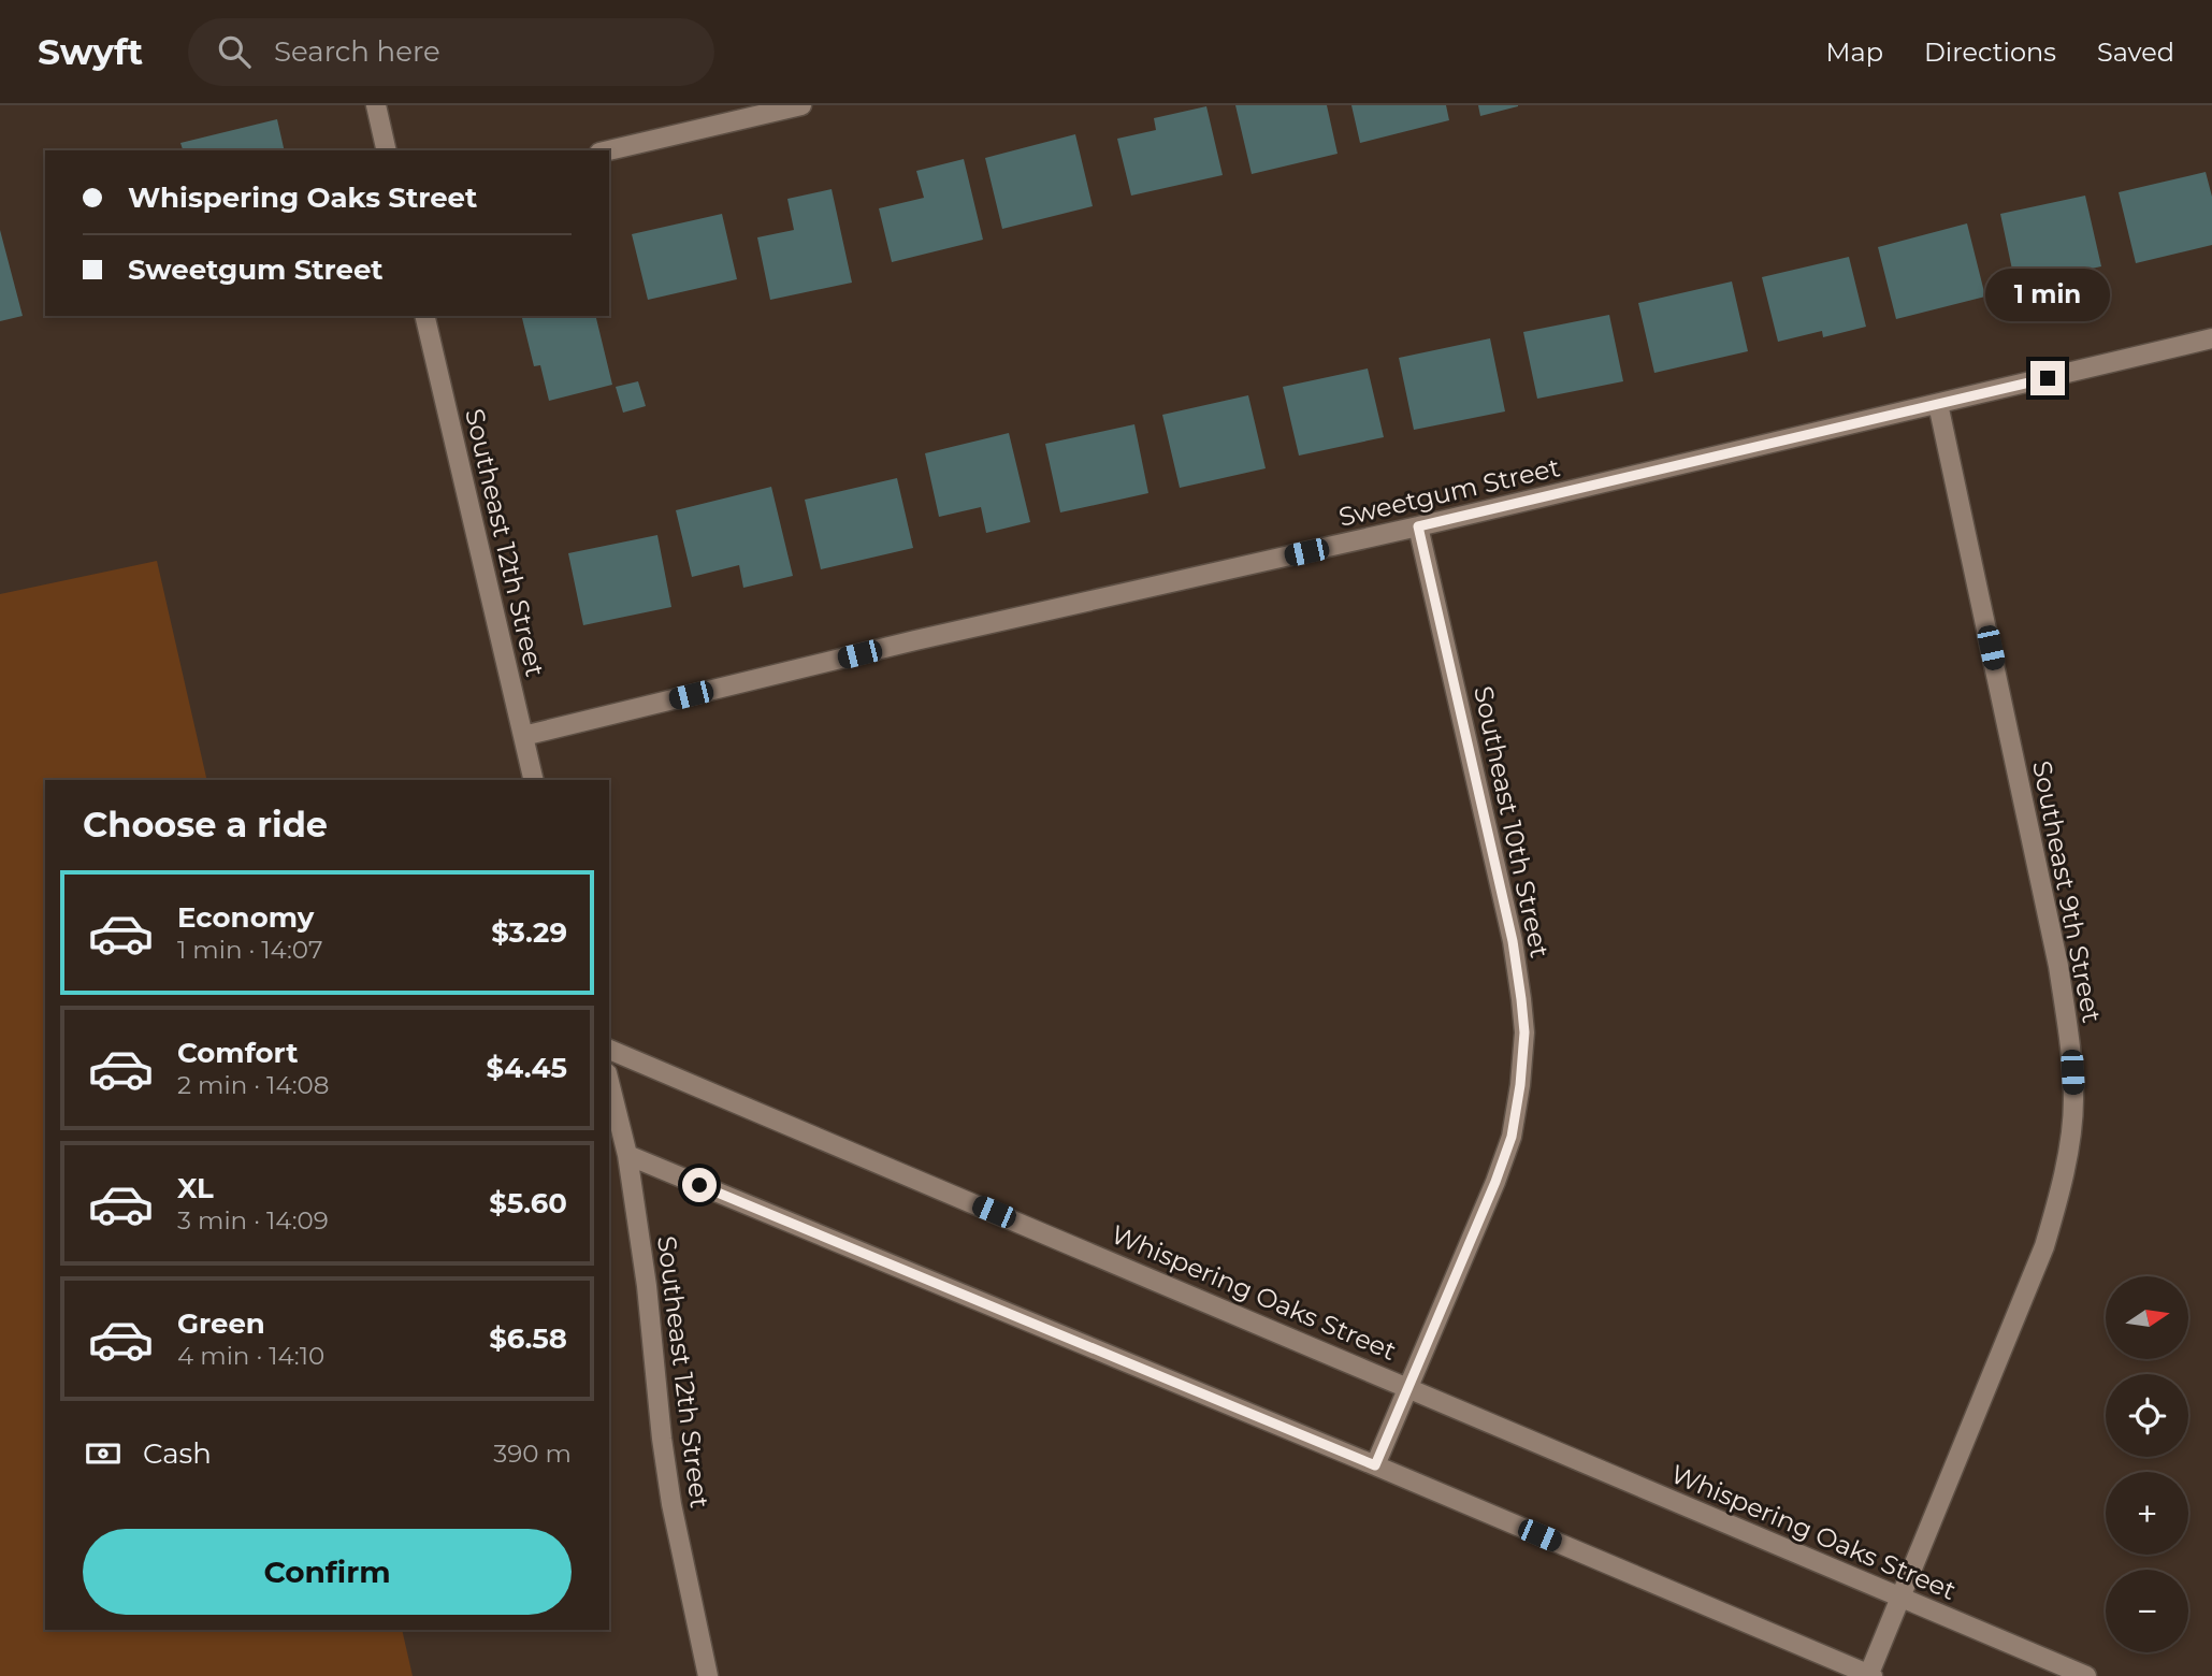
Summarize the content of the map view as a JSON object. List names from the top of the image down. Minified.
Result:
{"streets":{"street":["Sweetgum Street","Southeast 12th Street","Southeast 10th Street","Southeast 9th Street","Whispering Oaks Street"]},"crossings":[["Sweetgum Street","Southeast 12th Street"],["Sweetgum Street","Southeast 10th Street"],["Sweetgum Street","Southeast 9th Street"],["Southeast 10th Street","Whispering Oaks Street"],["Southeast 9th Street","Whispering Oaks Street"]],"north":"right","page":{"header":"Swyft","search":"Search here","nav":["Map","Directions","Saved"],"banner":["Whispering Oaks Street","Sweetgum Street"],"bubble":"1 min","heading":"Choose a ride","list":[{"name":"Economy","note":"1 min · 14:07","value":"$3.29"},{"name":"Comfort","note":"2 min · 14:08","value":"$4.45"},{"name":"XL","note":"3 min · 14:09","value":"$5.60"},{"name":"Green","note":"4 min · 14:10","value":"$6.58"}],"map_buttons":["+","−"],"pay":["Cash","390 m"],"buttons":"Confirm"}}
